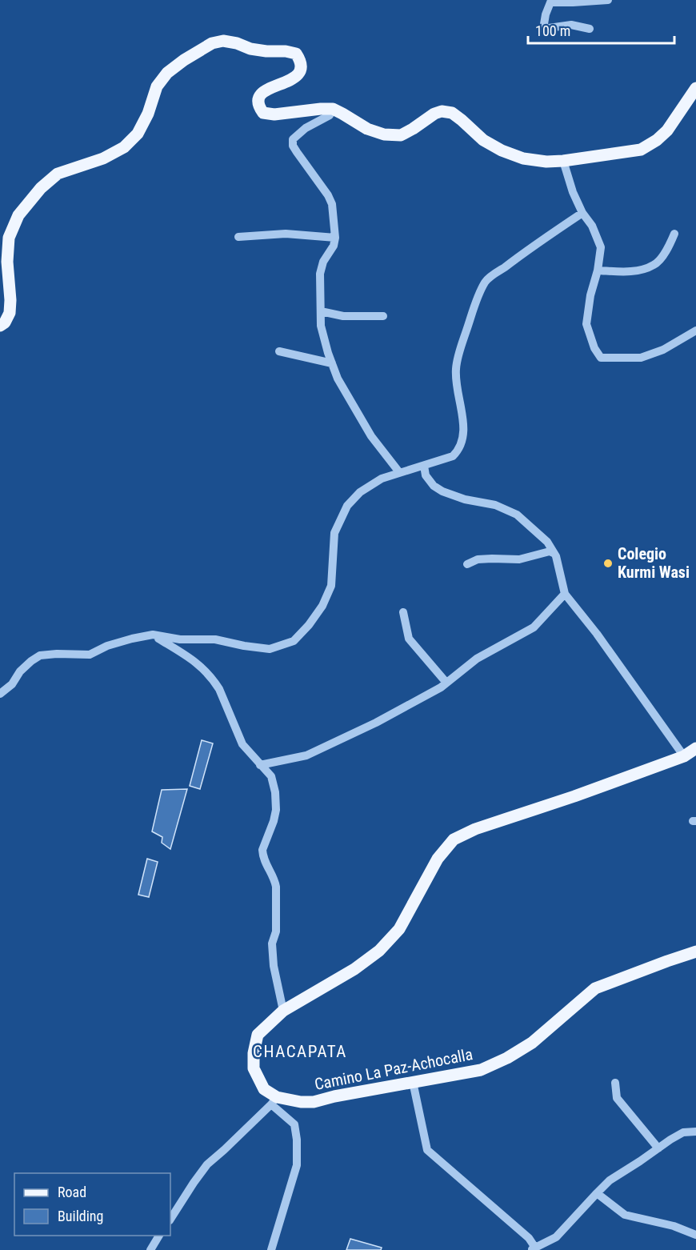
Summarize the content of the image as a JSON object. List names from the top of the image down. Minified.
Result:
{"streets":{"main road":["Camino La Paz-Achocalla"]},"districts":["CHACAPATA"],"places":["Colegio Kurmi Wasi"],"legend":["Road","Building"],"scale_bar":"100 m"}
